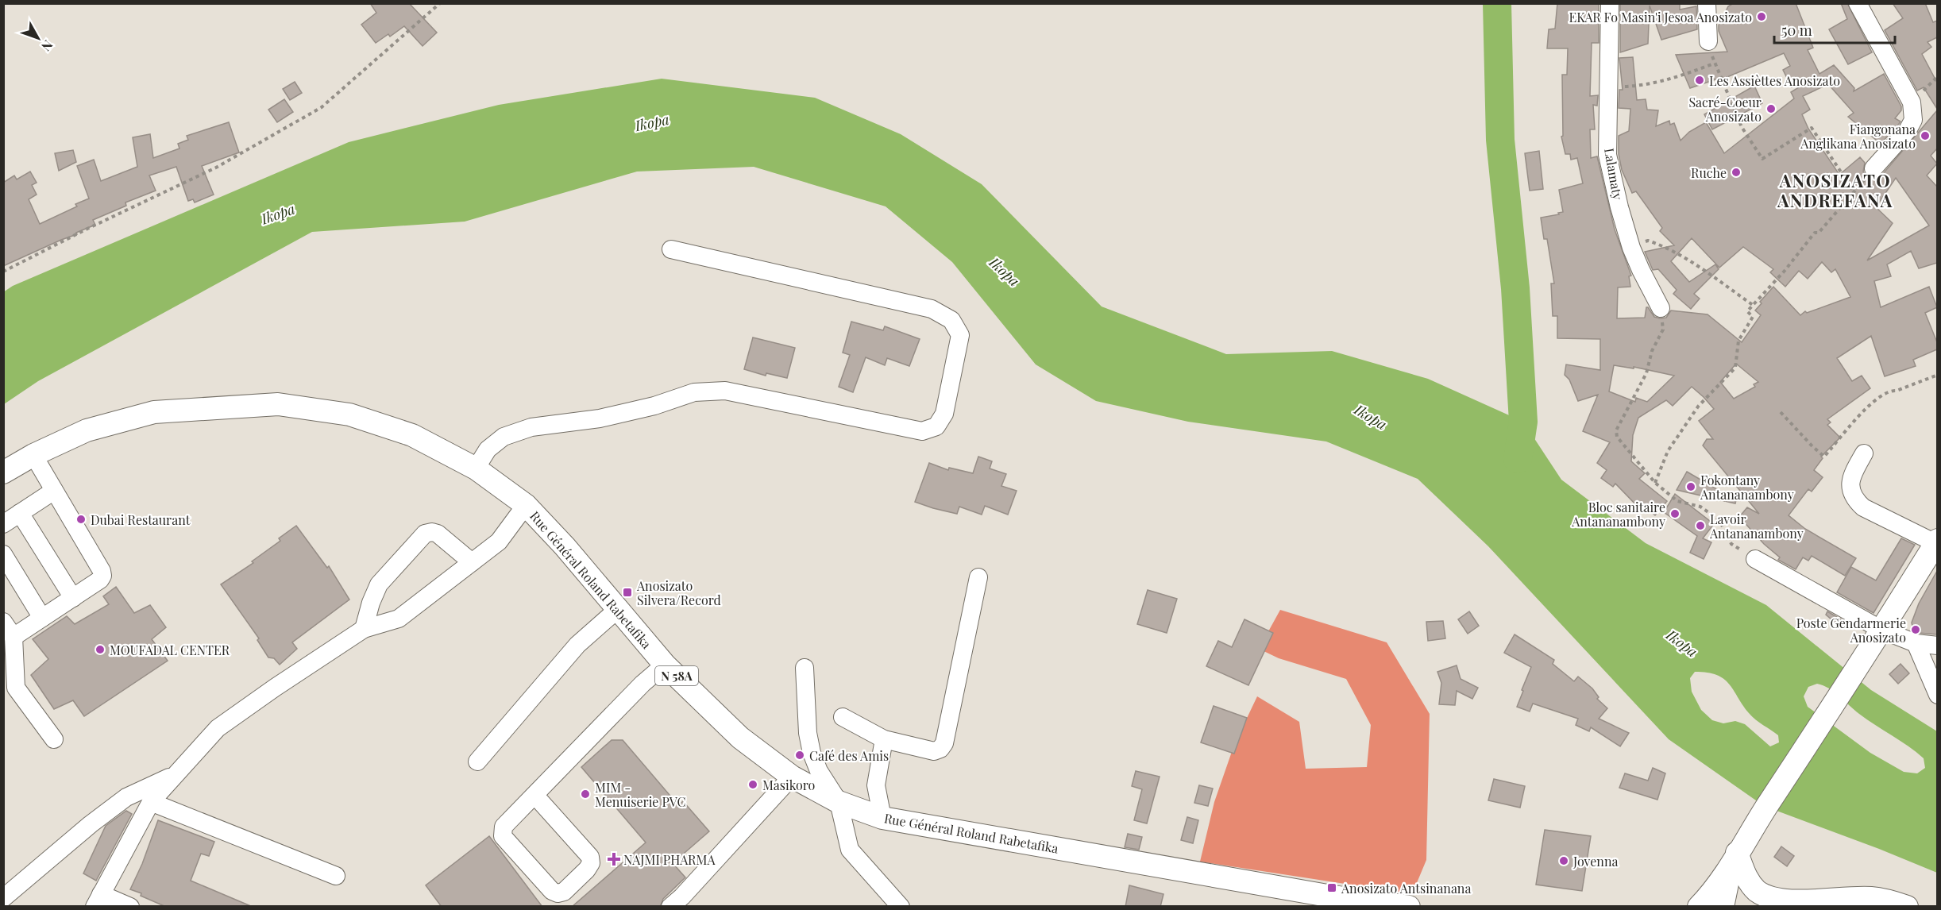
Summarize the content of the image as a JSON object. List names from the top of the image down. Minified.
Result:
{"streets":{"main road":["Rue Général Roland Rabetafika","N 58A"],"street":["Lalamaty"]},"districts":["ANOSIZATO ANDREFANA"],"water":["Ikopa"],"places":{"other":["EKAR Fo Masin'i Jesoa Anosizato","Les Assièttes Anosizato","Sacré-Coeur Anosizato","Fiangonana Anglikana Anosizato","Ruche","Fokontany Antananambony","Bloc sanitaire Antananambony","Dubai Restaurant","Lavoir Antananambony","Poste Gendarmerie Anosizato","MOUFADAL CENTER","Café des Amis","Masikoro","MIM - Menuiserie PVC","Jovenna"],"transit":["Anosizato Silvera/Record","Anosizato Antsinanana"],"health":["NAJMI PHARMA"]},"scale_bar":"50 m","north":"bottom right"}
